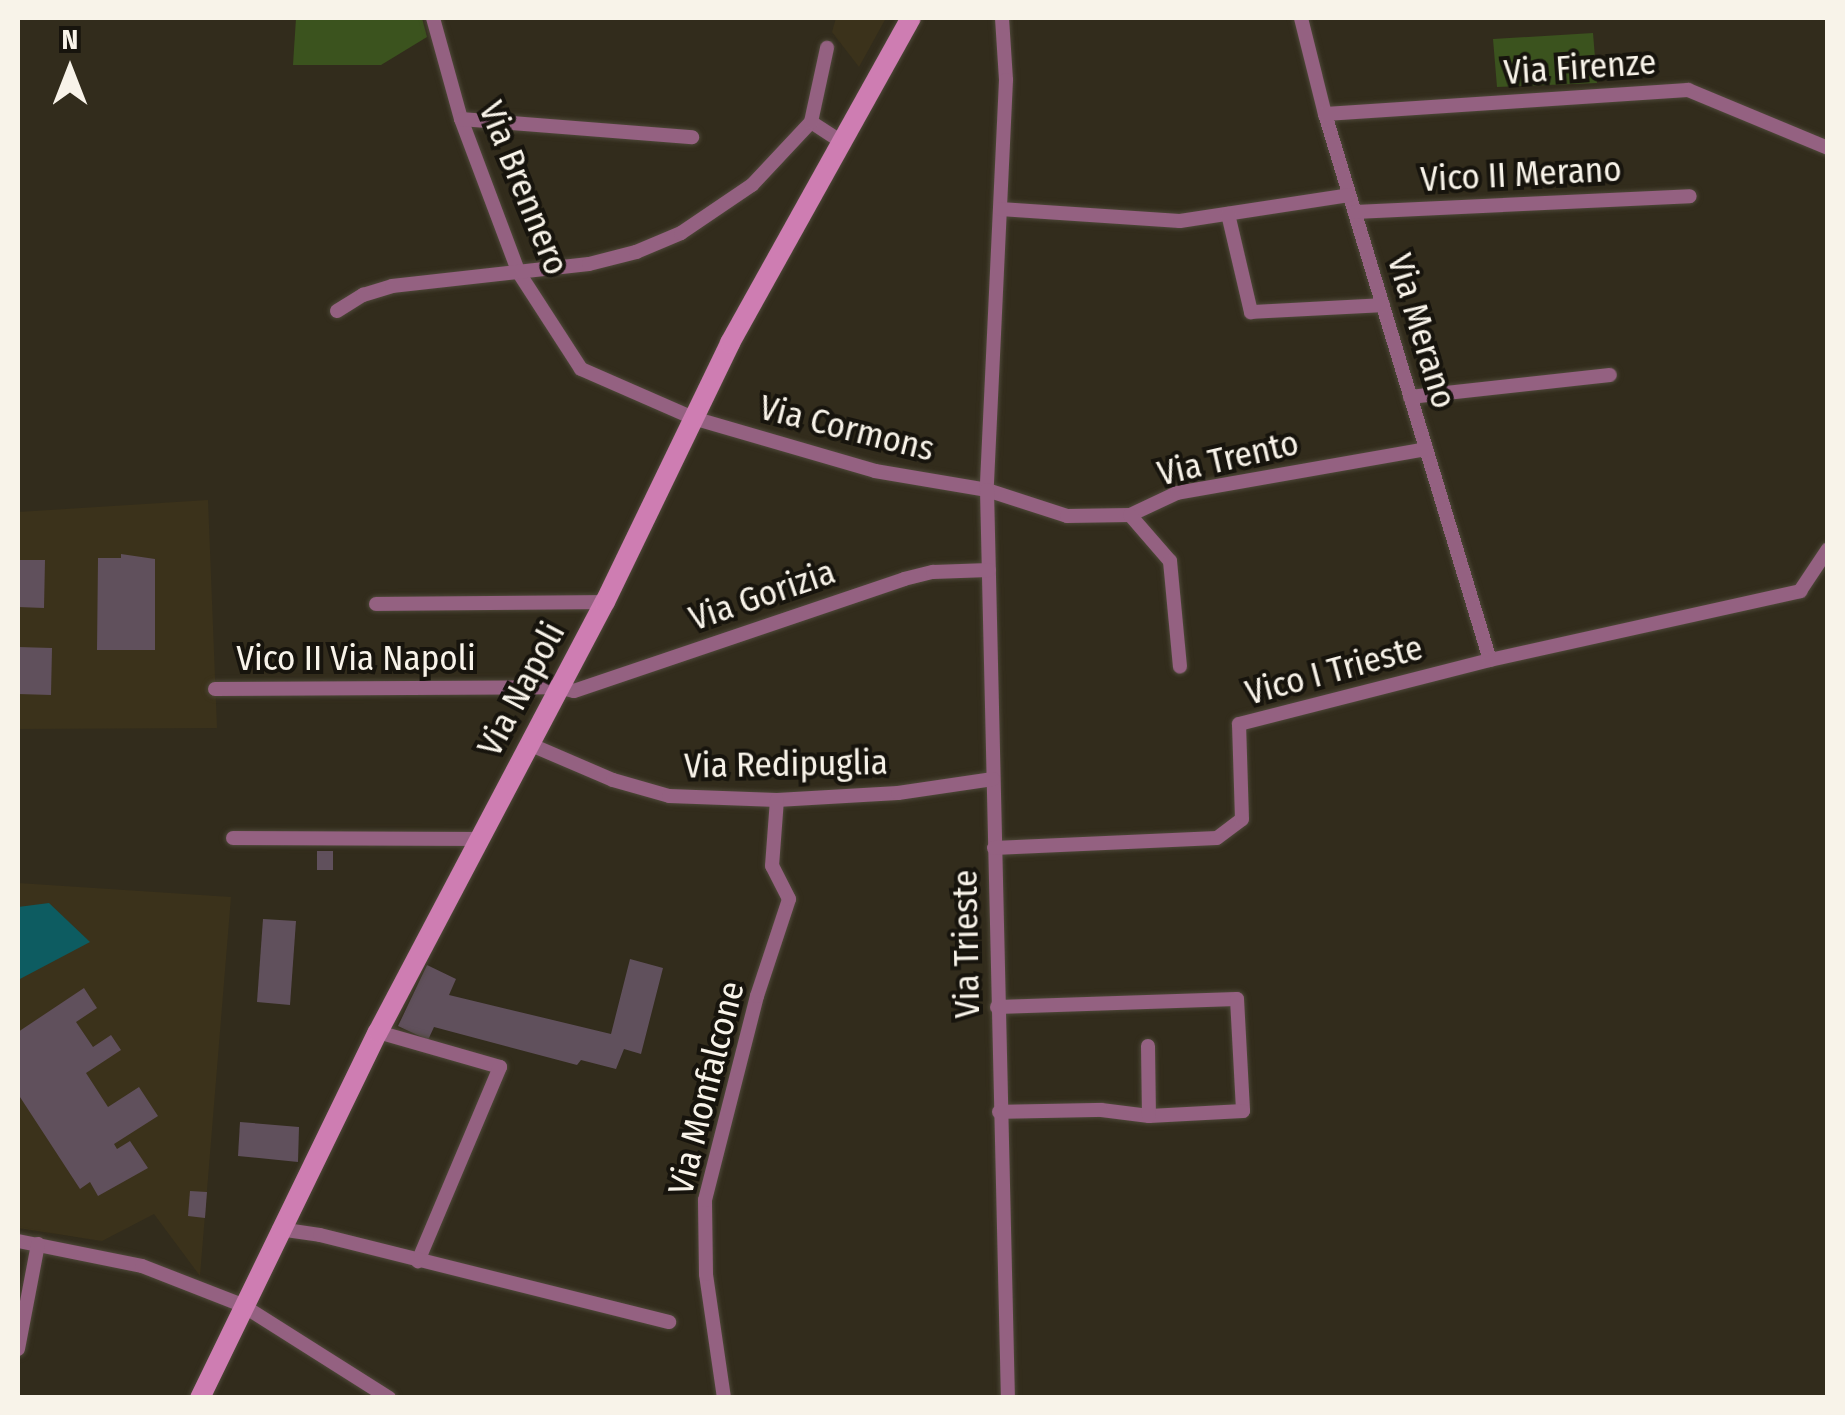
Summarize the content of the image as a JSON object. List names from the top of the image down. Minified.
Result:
{"streets":{"street":["Via Firenze","Vico II Merano","Via Brennero","Via Merano","Via Cormons","Via Trento","Via Gorizia","Vico II Via Napoli","Vico I Trieste","Via Napoli","Via Redipuglia","Via Trieste","Via Monfalcone"]},"crossings":[["Via Firenze","Via Merano"],["Vico II Merano","Via Merano"],["Via Brennero","Via Cormons"],["Via Brennero","Via Napoli"],["Via Merano","Via Trento"],["Via Merano","Vico I Trieste"],["Via Cormons","Via Trento"],["Via Cormons","Via Napoli"],["Via Cormons","Via Trieste"],["Via Trento","Via Trieste"],["Via Gorizia","Vico II Via Napoli"],["Via Gorizia","Via Napoli"],["Via Gorizia","Via Trieste"],["Vico II Via Napoli","Via Napoli"],["Vico I Trieste","Via Trieste"],["Via Napoli","Via Redipuglia"],["Via Redipuglia","Via Trieste"],["Via Redipuglia","Via Monfalcone"]],"north":"top"}
